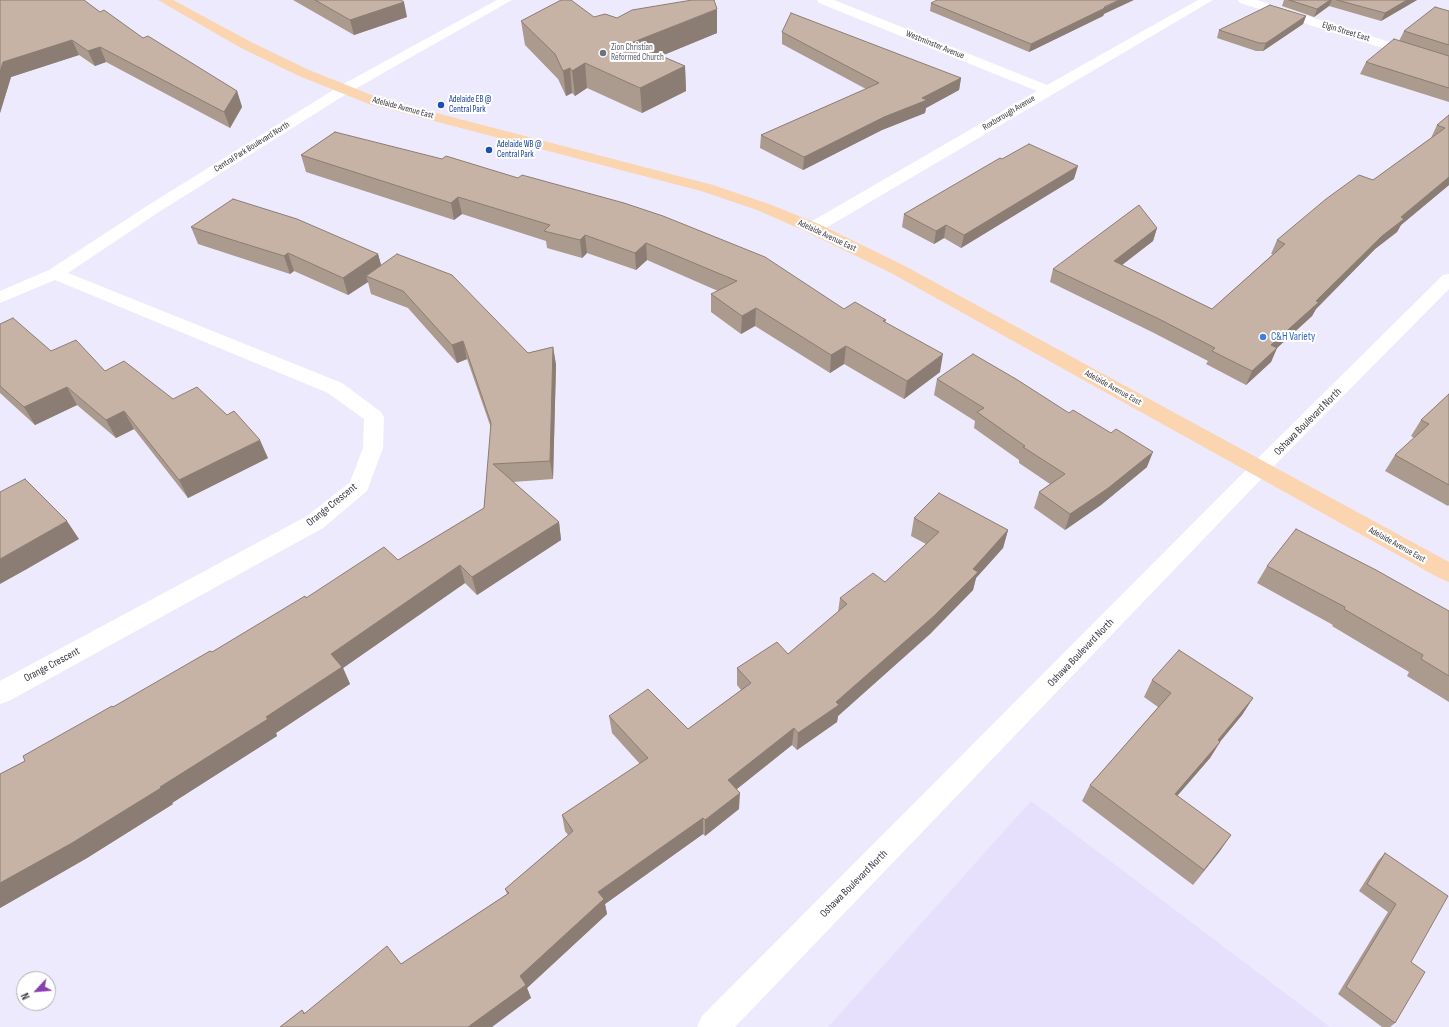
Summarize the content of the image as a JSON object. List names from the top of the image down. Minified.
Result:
{"streets":{"main road":["Adelaide Avenue East"],"street":["Elgin Street East","Westminster Avenue","Roxborough Avenue","Central Park Boulevard North","Oshawa Boulevard North","Orange Crescent"]},"crossings":[["Westminster Avenue","Roxborough Avenue"],["Adelaide Avenue East","Roxborough Avenue"],["Adelaide Avenue East","Central Park Boulevard North"],["Adelaide Avenue East","Oshawa Boulevard North"],["Central Park Boulevard North","Orange Crescent"]],"places":["Zion Christian Reformed Church","Adelaide EB @ Central Park","Adelaide WB @ Central Park","C&H Variety"],"north":"bottom left"}
